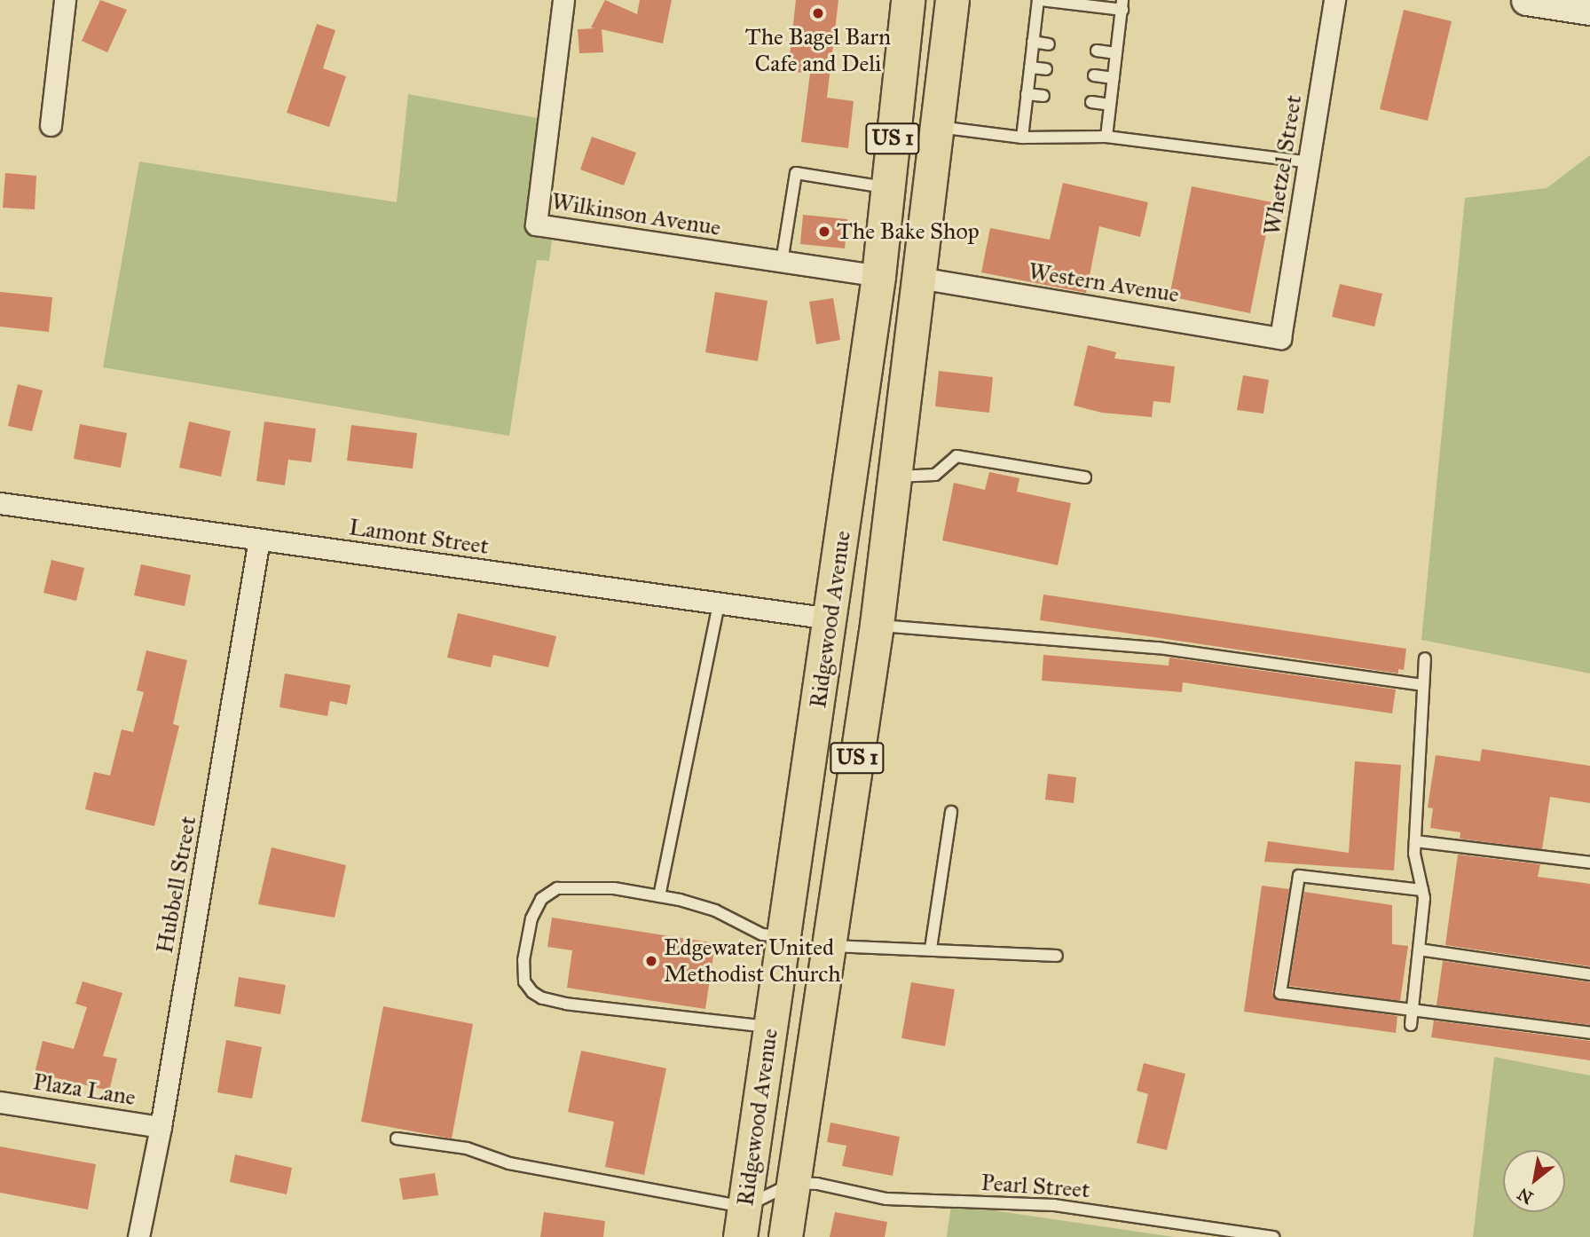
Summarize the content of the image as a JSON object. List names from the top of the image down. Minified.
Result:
{"streets":{"main road":["US 1","Ridgewood Avenue"],"street":["Whetzel Street","Wilkinson Avenue","Western Avenue","Lamont Street","Hubbell Street","Plaza Lane"],"lane":["Pearl Street"]},"crossings":[["Whetzel Street","Western Avenue"],["Wilkinson Avenue","Ridgewood Avenue"],["Western Avenue","Ridgewood Avenue"],["Lamont Street","Ridgewood Avenue"],["Lamont Street","Hubbell Street"],["Ridgewood Avenue","Pearl Street"],["Hubbell Street","Plaza Lane"]],"places":["The Bagel Barn Cafe and Deli","The Bake Shop","Edgewater United Methodist Church"],"north":"bottom left"}
